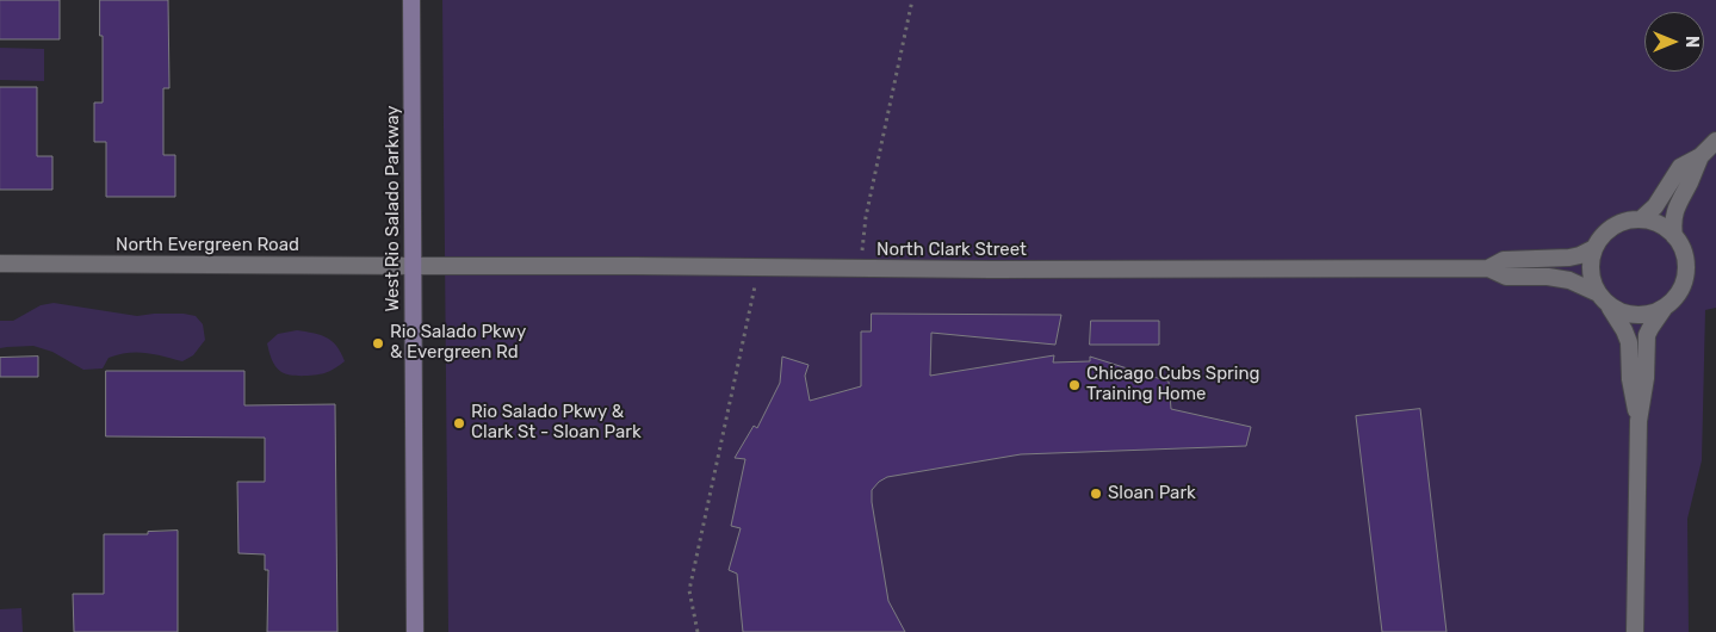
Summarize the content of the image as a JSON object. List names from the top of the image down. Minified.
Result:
{"streets":{"main road":["West Rio Salado Parkway"],"street":["North Evergreen Road","North Clark Street"]},"crossings":[["West Rio Salado Parkway","North Evergreen Road"],["West Rio Salado Parkway","North Clark Street"],["North Evergreen Road","North Clark Street"]],"places":["Rio Salado Pkwy & Evergreen Rd","Chicago Cubs Spring Training Home","Rio Salado Pkwy & Clark St - Sloan Park","Sloan Park"],"north":"right"}
